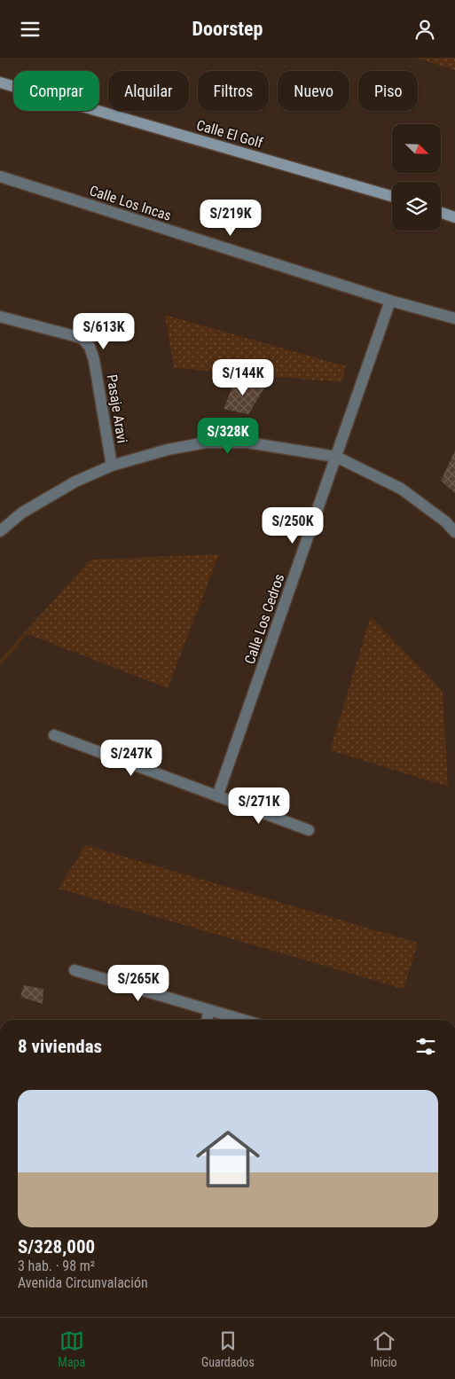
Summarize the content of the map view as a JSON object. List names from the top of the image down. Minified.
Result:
{"streets":{"street":["Calle El Golf","Calle Los Incas","Pasaje Aravi","Calle Los Cedros"]},"crossings":[["Calle Los Incas","Calle Los Cedros"]],"north":"bottom right","page":{"header":"Doorstep","chip":["Comprar","Alquilar","Filtros","Nuevo","Piso"],"price":["S/219K","S/613K","S/144K","S/328K","S/250K","S/247K","S/271K","S/265K"],"heading":"8 viviendas","list":[{"name":"S/328,000","note":"3 hab. · 98 m² · Avenida Circunvalación"}],"tabs":["Mapa","Guardados","Inicio"]}}
